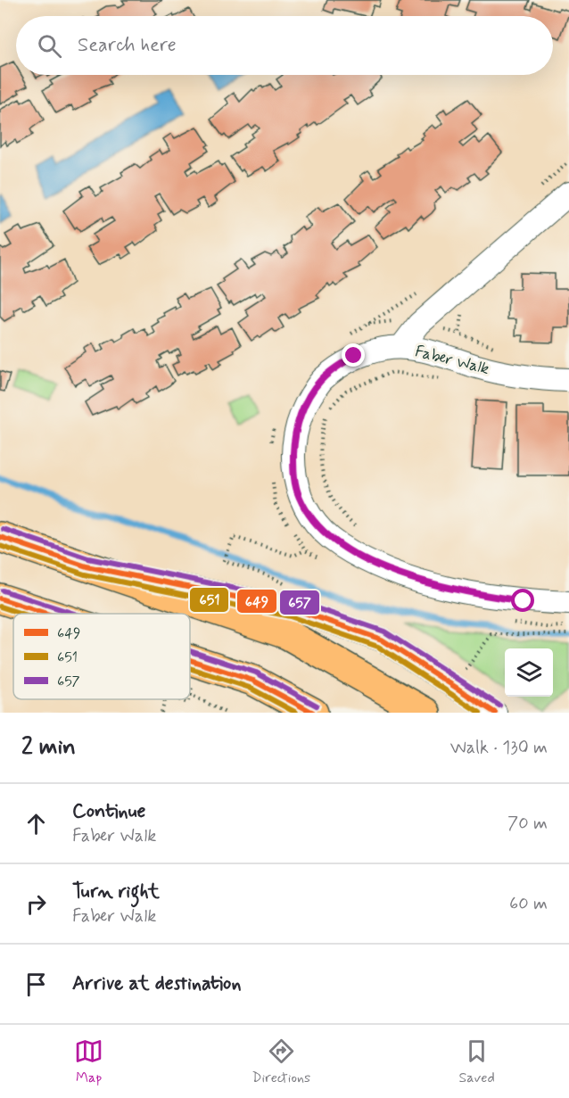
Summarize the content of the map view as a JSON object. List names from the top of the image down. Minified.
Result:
{"streets":{"street":["Faber Walk"]},"lines":["transit line 657","transit line 649","transit line 651"],"legend":["649","651","657"],"page":{"search":"Search here","heading":["2 min","Walk · 130 m"],"list":[["Continue","Faber Walk","70 m"],["Turn right","Faber Walk","60 m"],"Arrive at destination"],"nav":["Map","Directions","Saved"]}}
